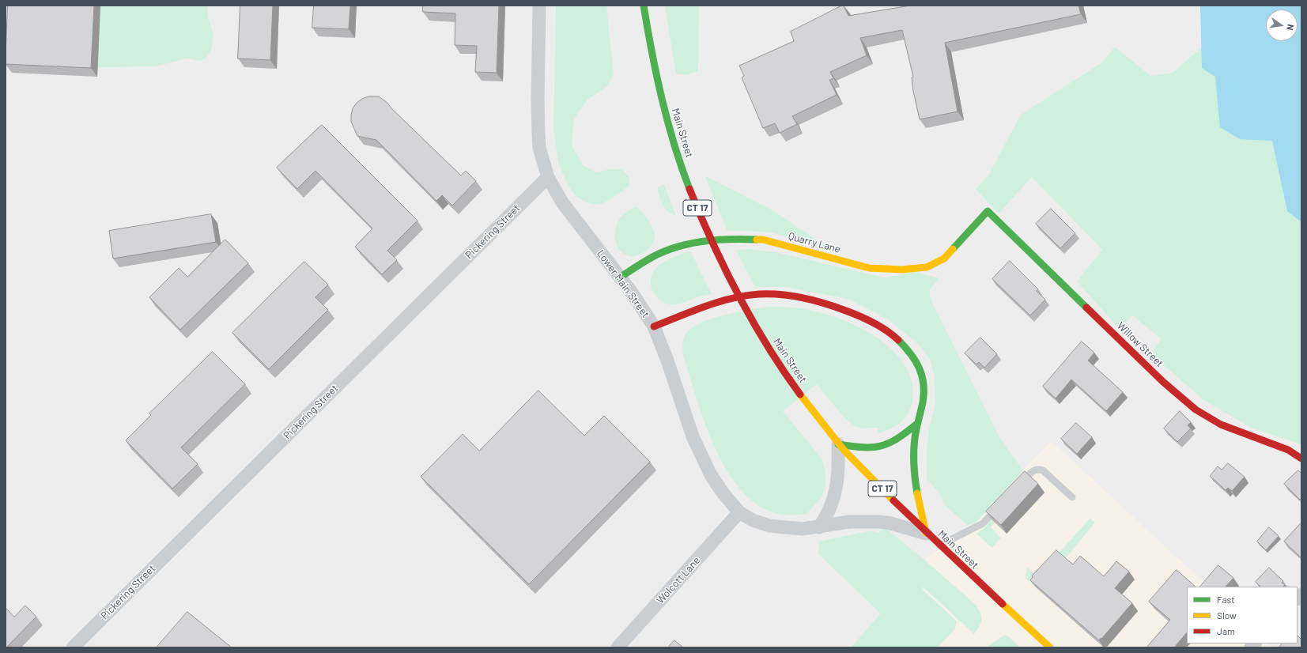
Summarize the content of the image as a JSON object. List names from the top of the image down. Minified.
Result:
{"streets":{"main road":["Main Street","CT 17","Quarry Lane","Willow Street"],"street":["Pickering Street","Lower Main Street","Wolcott Lane"]},"crossings":[["Main Street","Lower Main Street"],["Pickering Street","Lower Main Street"],["Quarry Lane","Lower Main Street"],["Quarry Lane","Willow Street"],["Lower Main Street","Wolcott Lane"]],"legend":["Fast","Slow","Jam"],"north":"right"}
